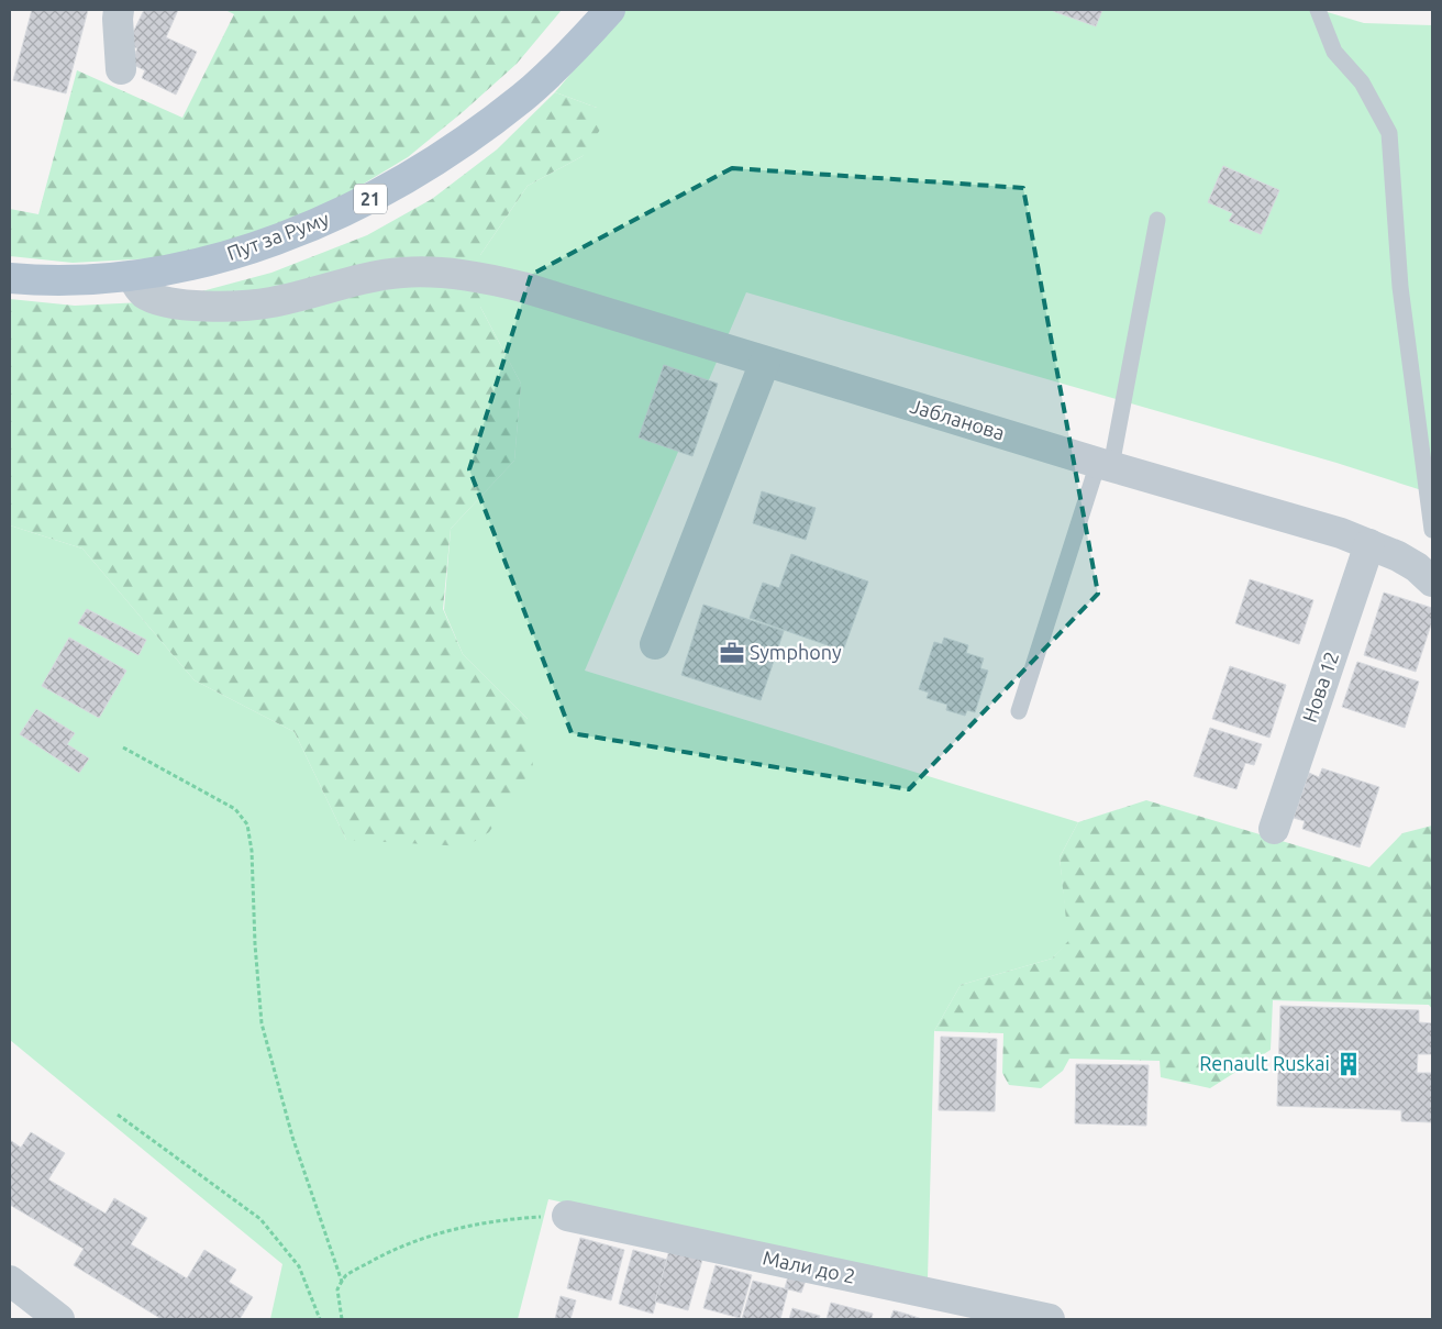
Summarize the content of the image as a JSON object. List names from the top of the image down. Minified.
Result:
{"streets":{"main road":["21","Пут за Руму"],"street":["Јабланова","Нова 12","Мали до 2"]},"crossings":[["Пут за Руму","Јабланова"],["Јабланова","Нова 12"]],"places":{"office":["Symphony"],"building":["Renault Ruskai"]}}
